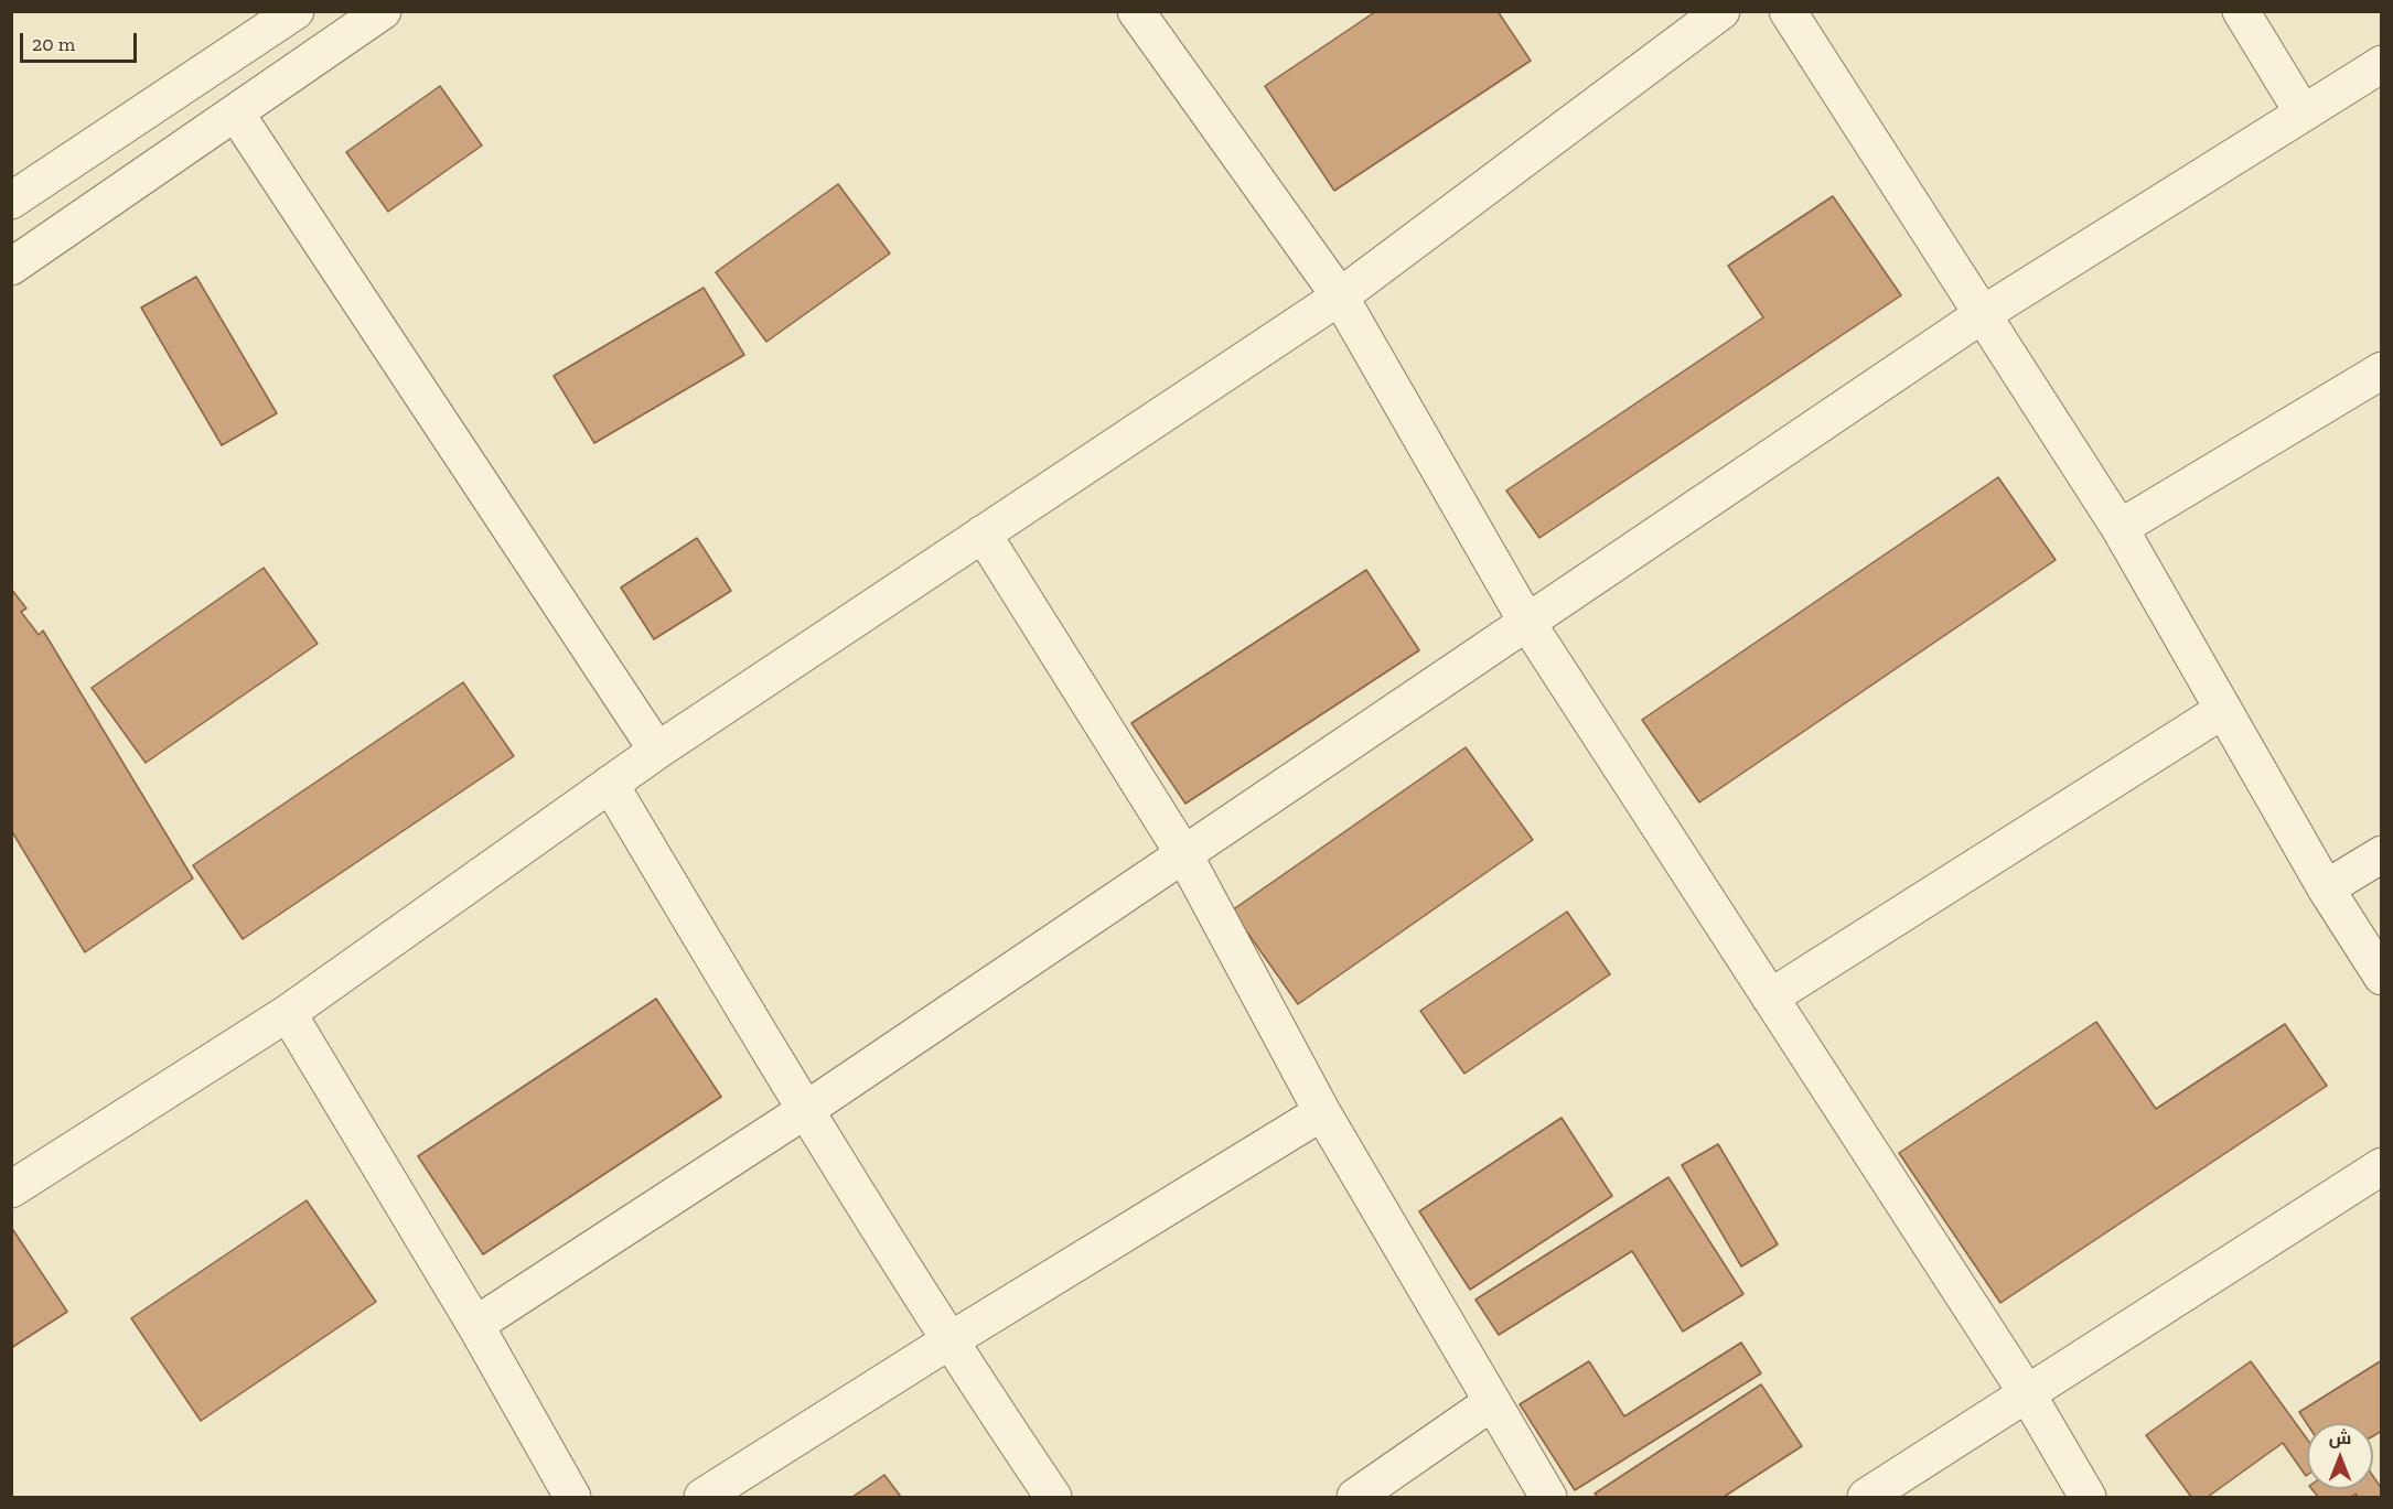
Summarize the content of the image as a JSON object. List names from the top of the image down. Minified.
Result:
{"scale_bar":"20 m","north":"top"}
